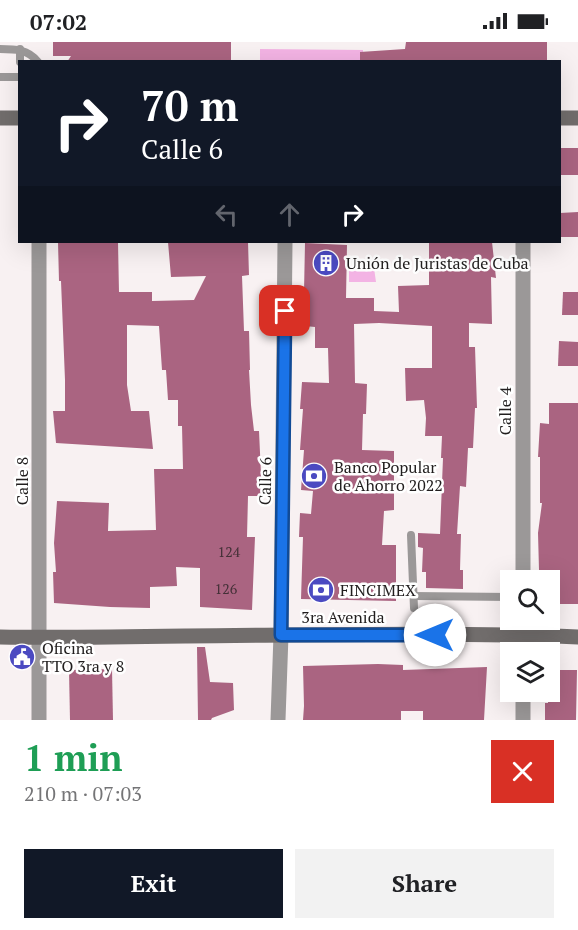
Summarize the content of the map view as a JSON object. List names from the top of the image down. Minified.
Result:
{"streets":{"main road":["3ra Avenida"],"street":["Calle 4","Calle 8","Calle 6"]},"crossings":[["Calle 8","3ra Avenida"],["Calle 6","3ra Avenida"]],"places":{"building":["Unión de Juristas de Cuba"],"bank":["Banco Popular de Ahorro 2022","FINCIMEX"],"public building":["Oficina TTO 3ra y 8"]},"house_numbers":["124","126"],"page":{"status":"07:02","turn":["70 m","Calle 6"],"heading":["1 min","210 m · 07:03"],"buttons":["Exit","Share"]}}
